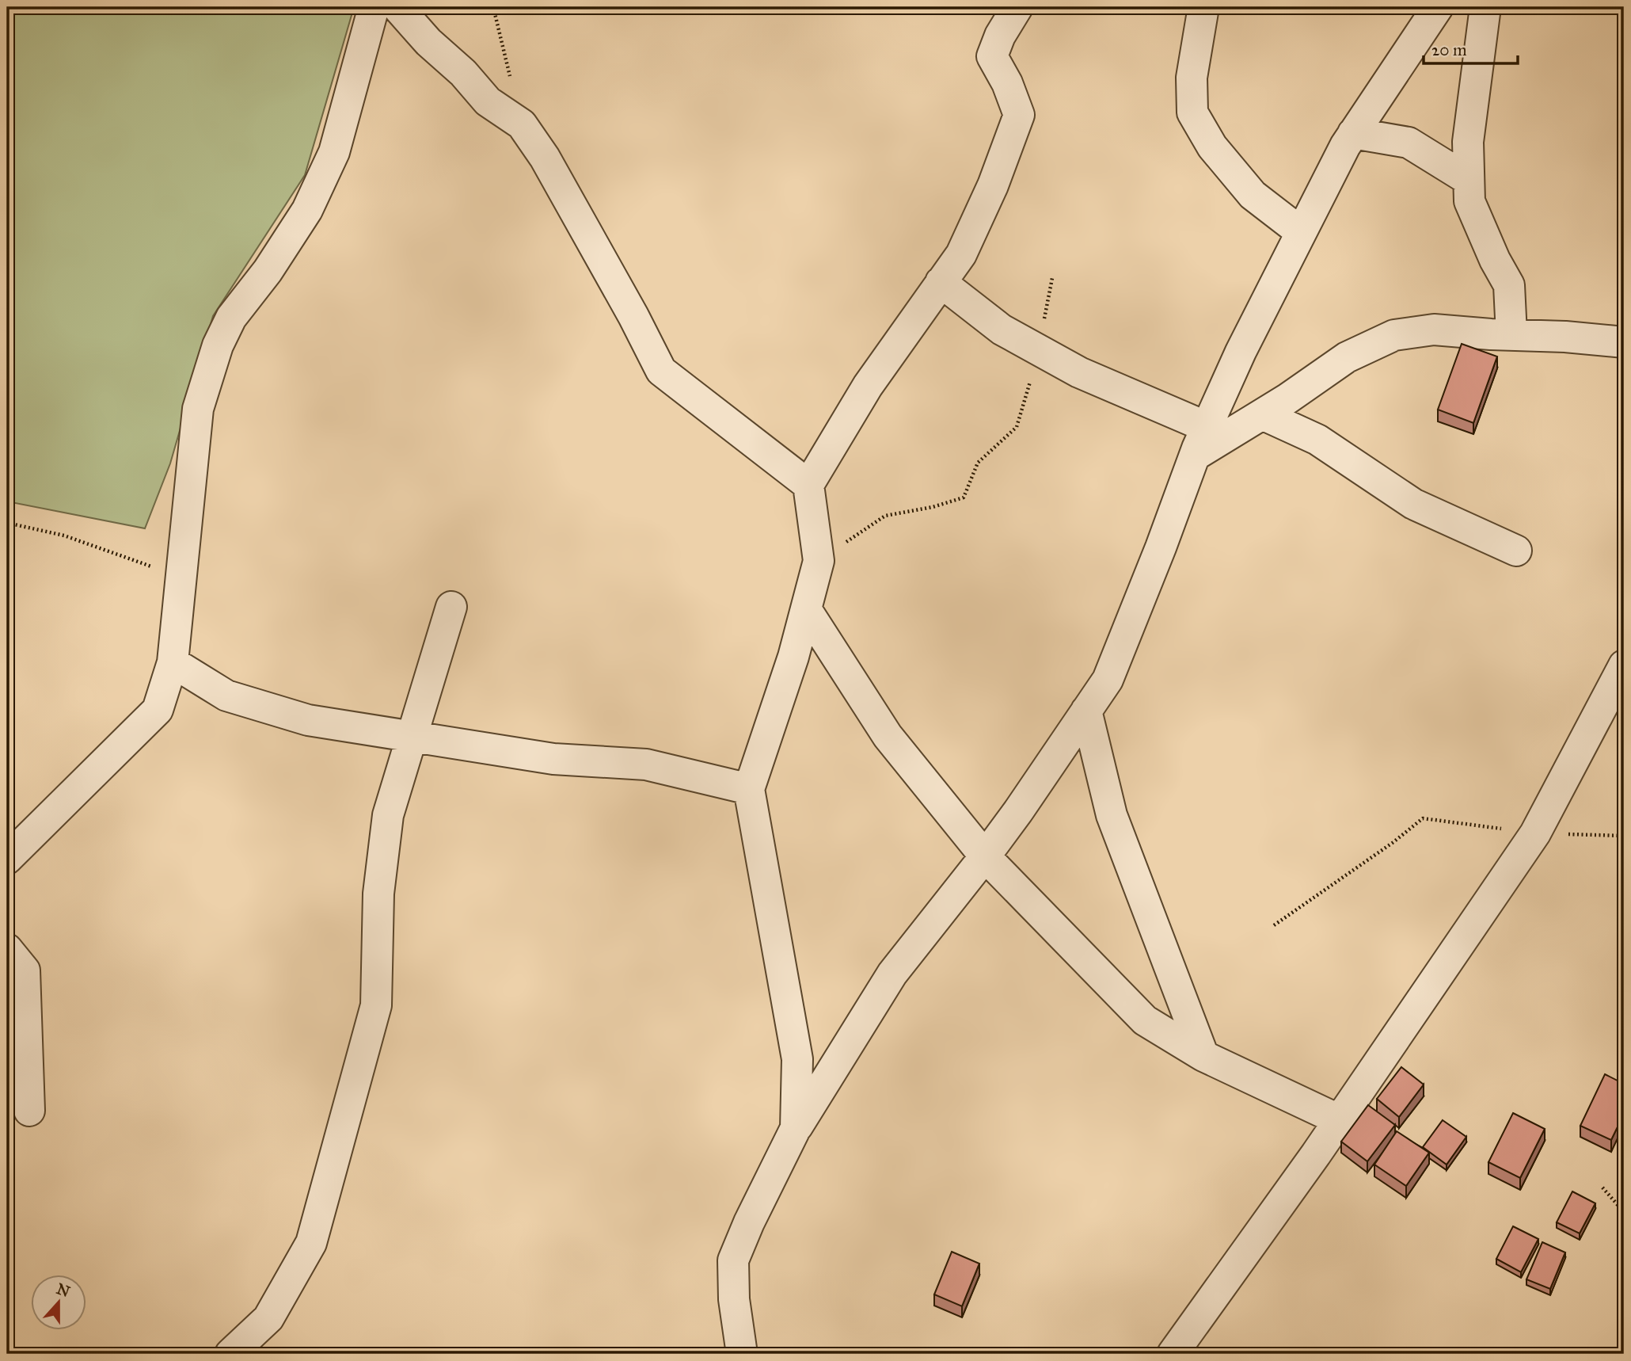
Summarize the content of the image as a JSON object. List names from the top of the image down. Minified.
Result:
{"scale_bar":"20 m","north":"top"}
